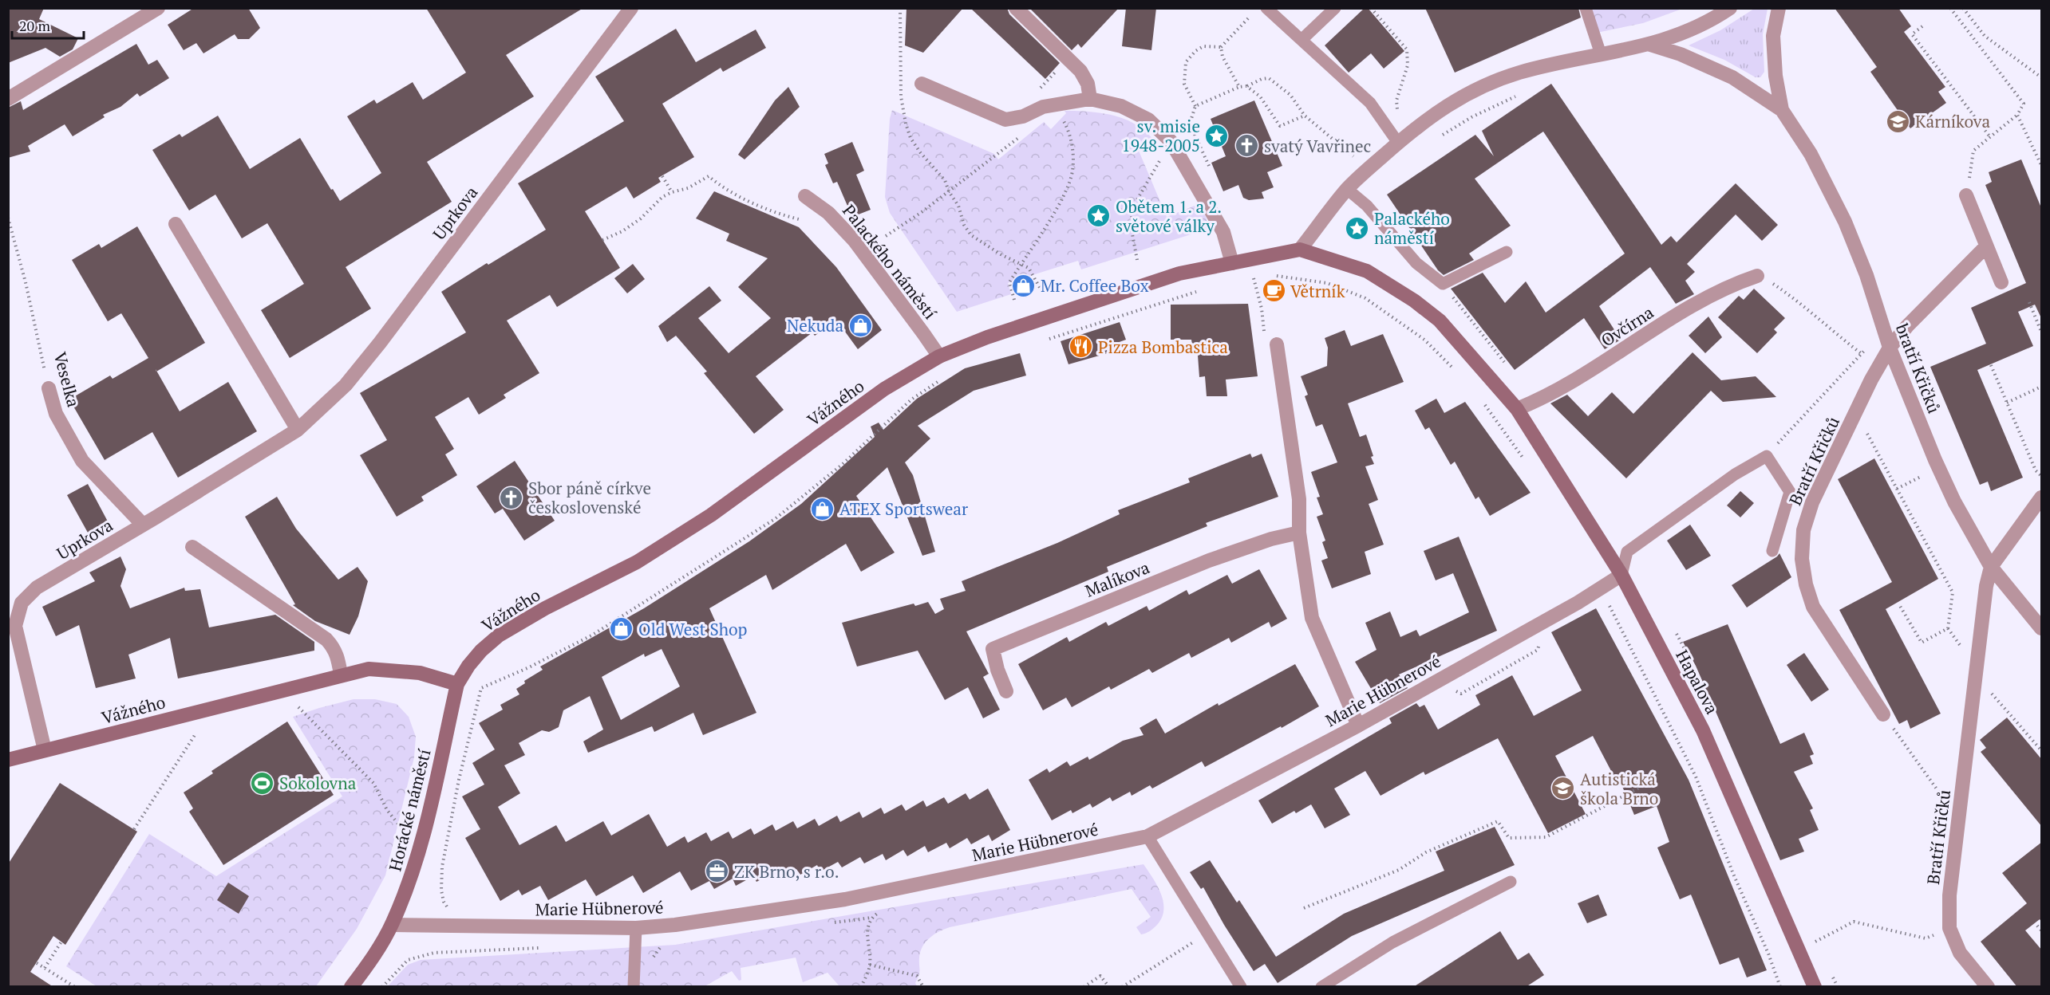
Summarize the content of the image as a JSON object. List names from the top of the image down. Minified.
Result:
{"streets":{"street":["Uprkova","Palackého náměstí","Ovčírna","bratří Křičků","Veselka","Vážného","Bratří Křičků","Malíkova","Hapalova","Marie Hübnerové","Horácké náměstí"]},"crossings":[["Uprkova","Veselka"],["Uprkova","Vážného"],["Palackého náměstí","Vážného"],["Ovčírna","Hapalova"],["bratří Křičků","Bratří Křičků"],["Vážného","Horácké náměstí"],["Hapalova","Marie Hübnerové"],["Marie Hübnerové","Horácké náměstí"]],"places":{"school or university":["Kárníkova","Autistická škola Brno"],"place":["sv. misie 1948-2005","Obětem 1. a 2. světové války","Palackého náměstí"],"church":["svatý Vavřinec","Sbor páně církve československé"],"shop":["Mr. Coffee Box","Nekuda","ATEX Sportswear","Old West Shop"],"cafe":["Větrník"],"restaurant":["Pizza Bombastica"],"sports":["Sokolovna"],"office":["ZK Brno, s r.o."]},"scale_bar":"20 m"}
